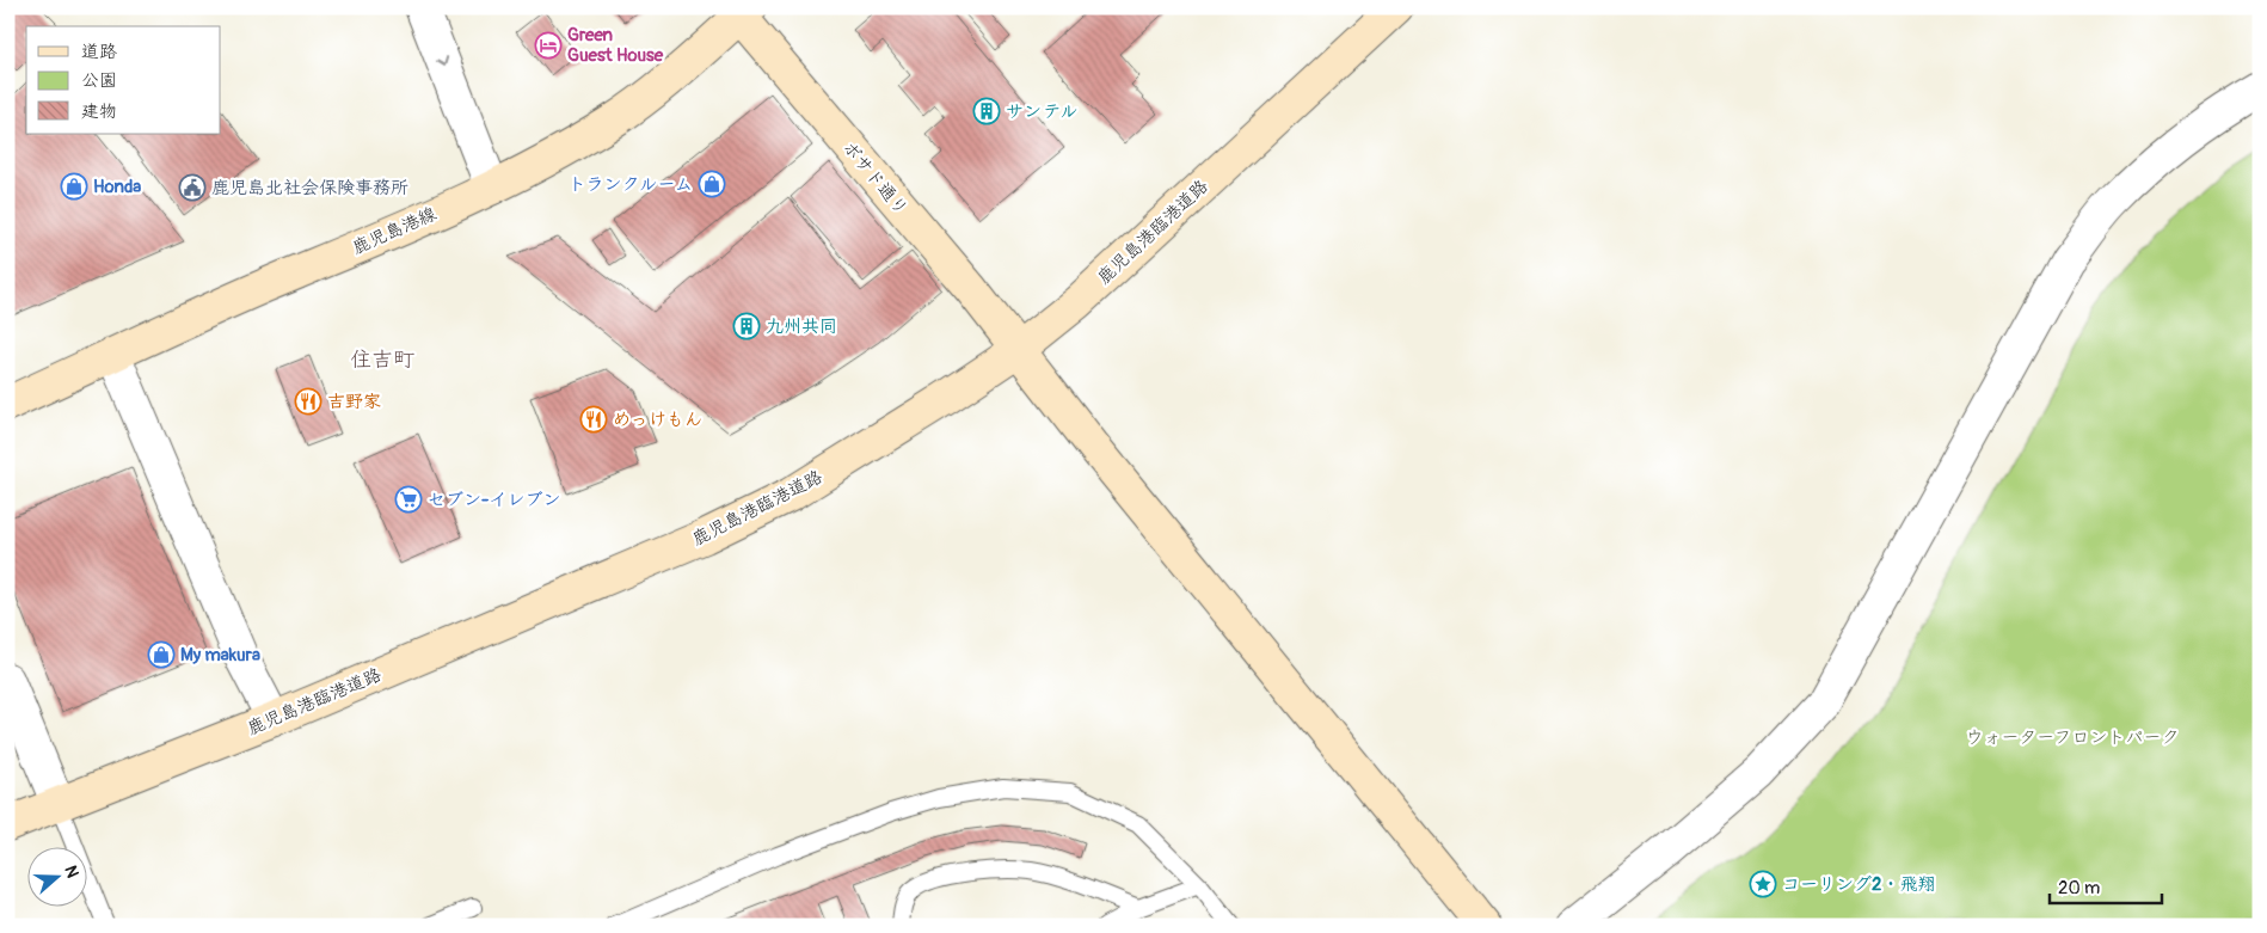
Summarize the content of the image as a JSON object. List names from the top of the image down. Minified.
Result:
{"streets":{"street":["ボサド通り","鹿児島港線","鹿児島港臨港道路"]},"crossings":[["ボサド通り","鹿児島港線"],["ボサド通り","鹿児島港臨港道路"]],"districts":["住吉町"],"parks":["ウォーターフロントパーク"],"places":{"hotel":["Green Guest House"],"building":["サンテル","九州共同"],"shop":["トランクルーム","Honda","My makura"],"public building":["鹿児島北社会保険事務所"],"restaurant":["吉野家","めっけもん"],"supermarket":["セブン-イレブン"],"place":["コーリング2・飛翔"]},"legend":["道路","公園","建物"],"scale_bar":"20 m","north":"right"}
